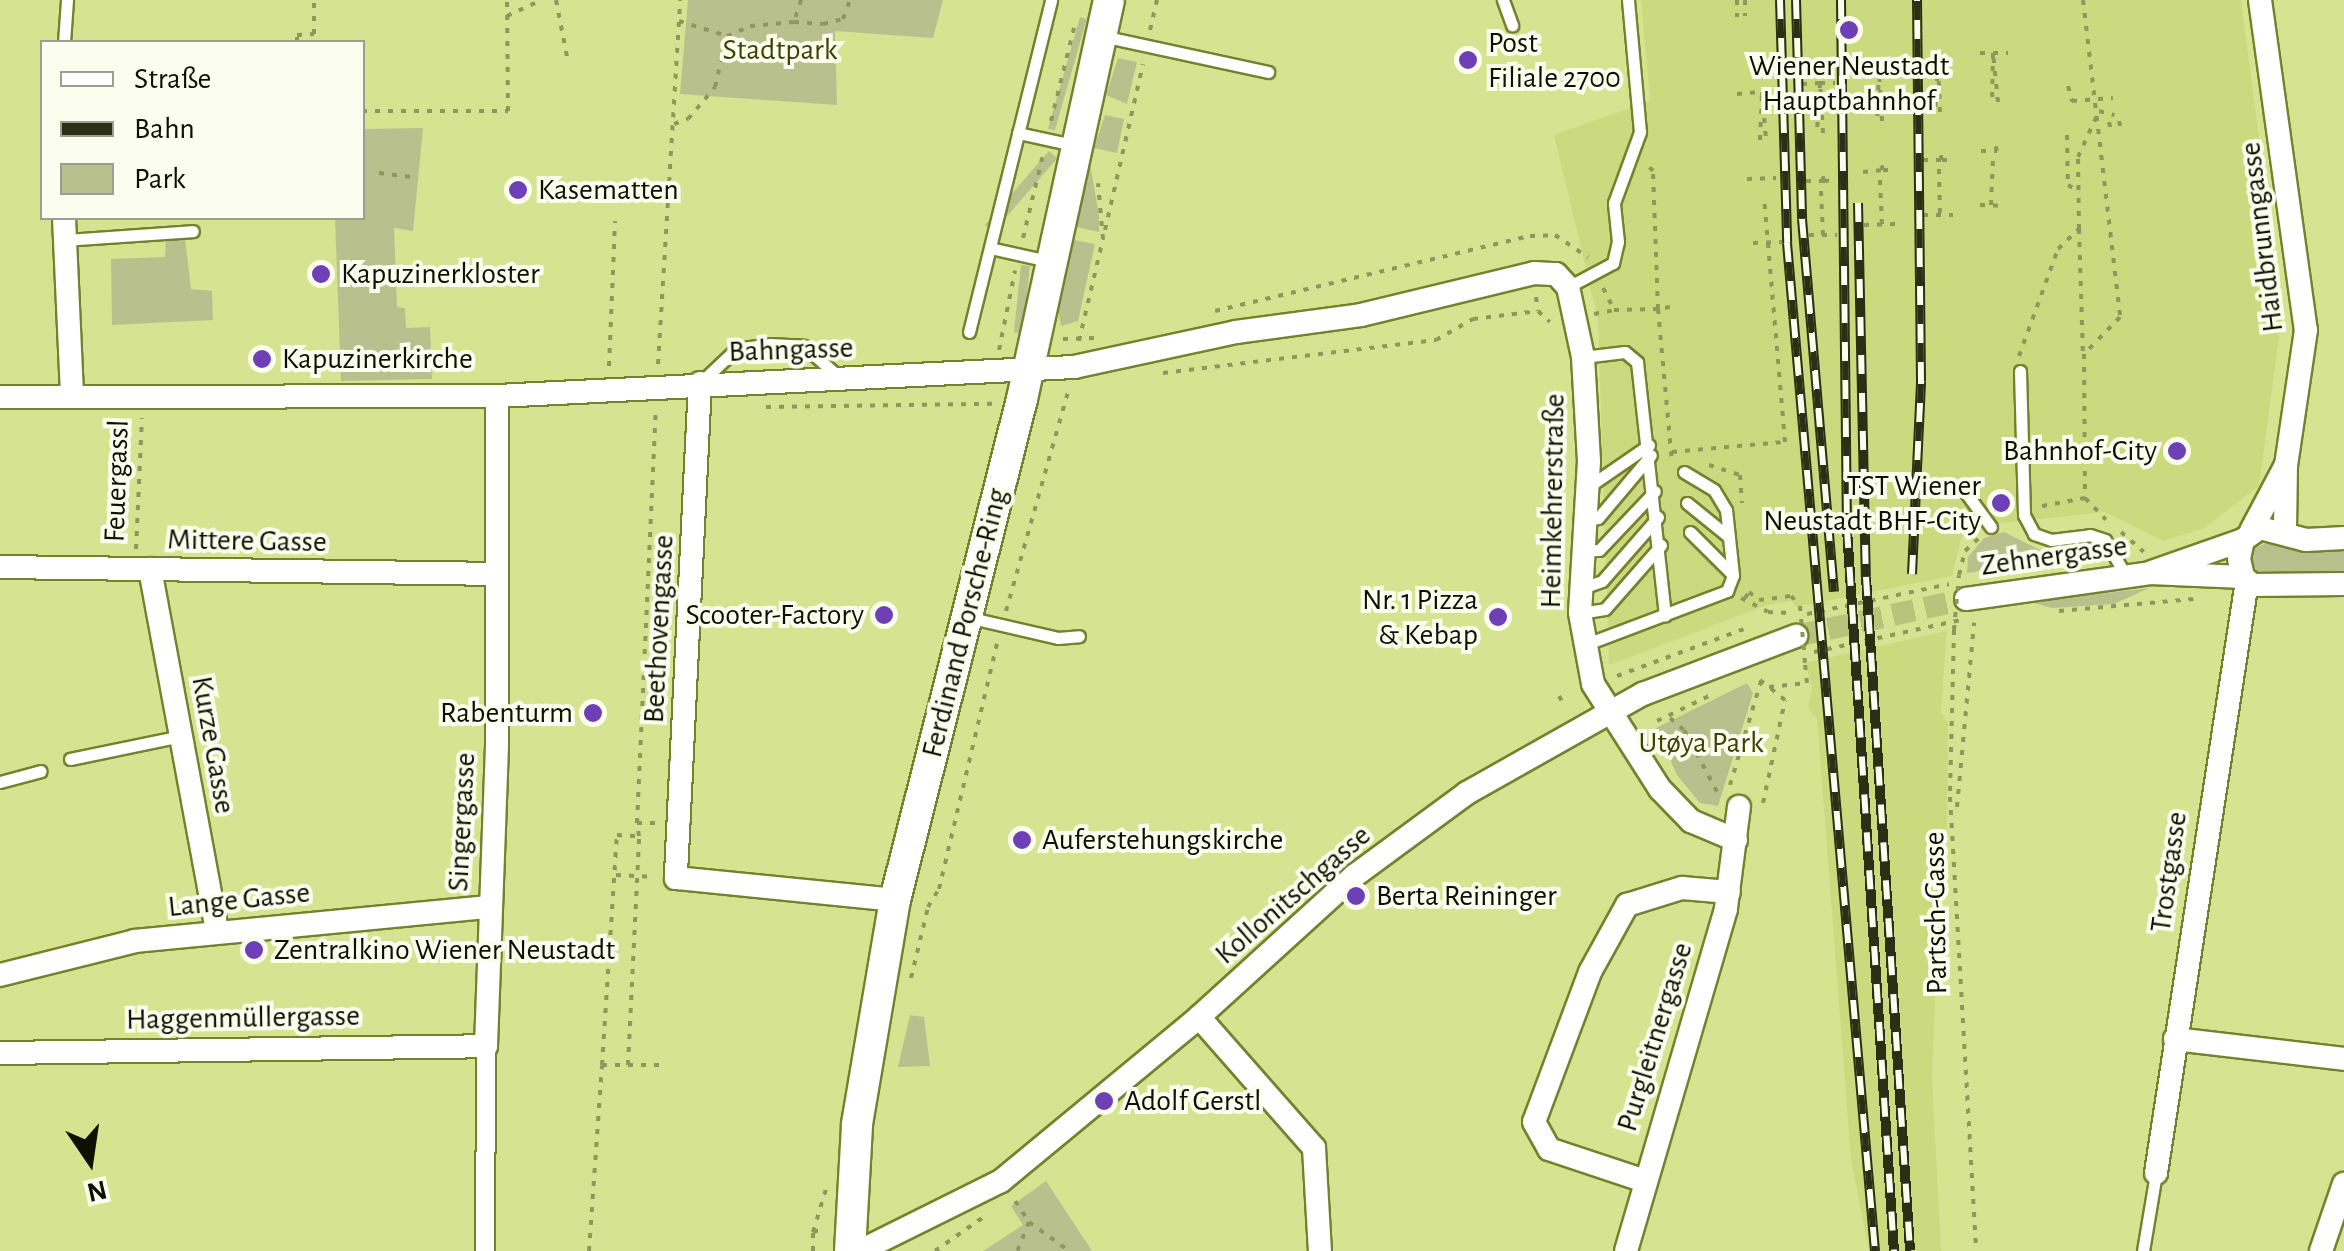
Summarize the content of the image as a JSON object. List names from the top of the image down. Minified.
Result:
{"streets":{"street":["Haidbrunngasse","Bahngasse","Heimkehrerstraße","Mittere Gasse","Zehnergasse","Ferdinand Porsche-Ring","Beethovengasse","Kurze Gasse","Singergasse","Trostgasse","Kollonitschgasse","Lange Gasse","Haggenmüllergasse","Purgleitnergasse"],"path":["Feuergassl","Partsch-Gasse"]},"crossings":[["Haidbrunngasse","Zehnergasse"],["Haidbrunngasse","Trostgasse"],["Bahngasse","Feuergassl"],["Bahngasse","Heimkehrerstraße"],["Bahngasse","Ferdinand Porsche-Ring"],["Bahngasse","Beethovengasse"],["Bahngasse","Singergasse"],["Feuergassl","Mittere Gasse"],["Feuergassl","Kurze Gasse"],["Heimkehrerstraße","Kollonitschgasse"],["Mittere Gasse","Kurze Gasse"],["Mittere Gasse","Singergasse"],["Zehnergasse","Trostgasse"],["Kurze Gasse","Lange Gasse"],["Singergasse","Lange Gasse"],["Singergasse","Haggenmüllergasse"]],"parks":["Stadtpark","Utøya Park"],"places":["Wiener Neustadt Hauptbahnhof","Post Filiale 2700","Kasematten","Kapuzinerkloster","Kapuzinerkirche","Bahnhof-City","TST Wiener Neustadt BHF-City","Scooter-Factory","Nr. 1 Pizza & Kebap","Rabenturm","Auferstehungskirche","Berta Reininger","Zentralkino Wiener Neustadt","Adolf Gerstl"],"legend":["Straße","Bahn","Park"],"north":"bottom"}
